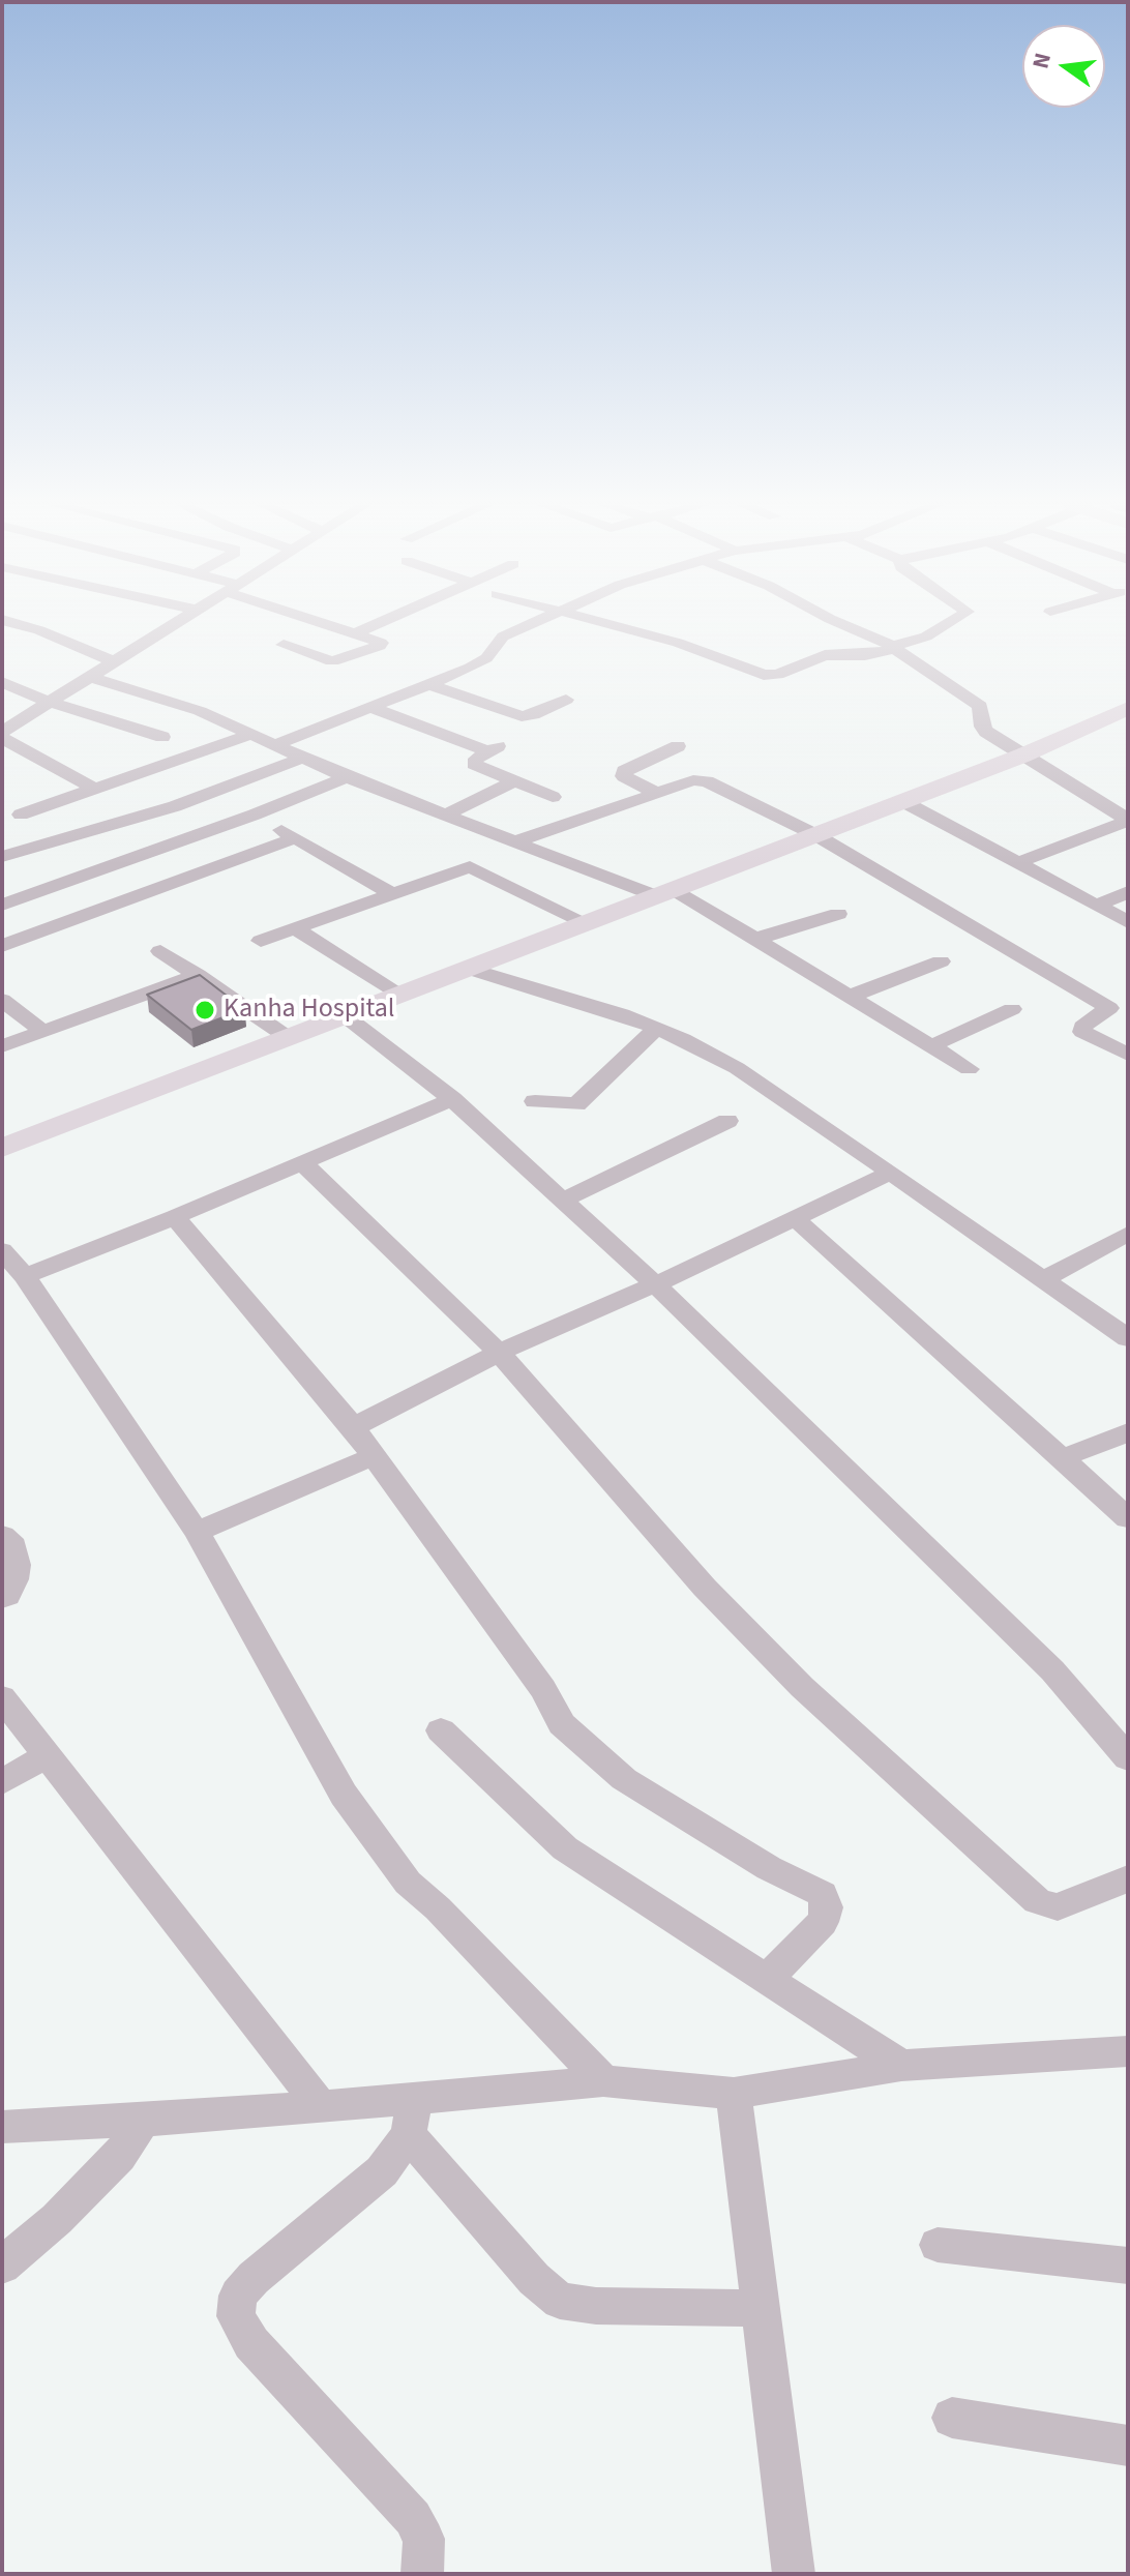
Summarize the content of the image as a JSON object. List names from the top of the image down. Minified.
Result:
{"places":["Kanha Hospital"],"north":"left"}
